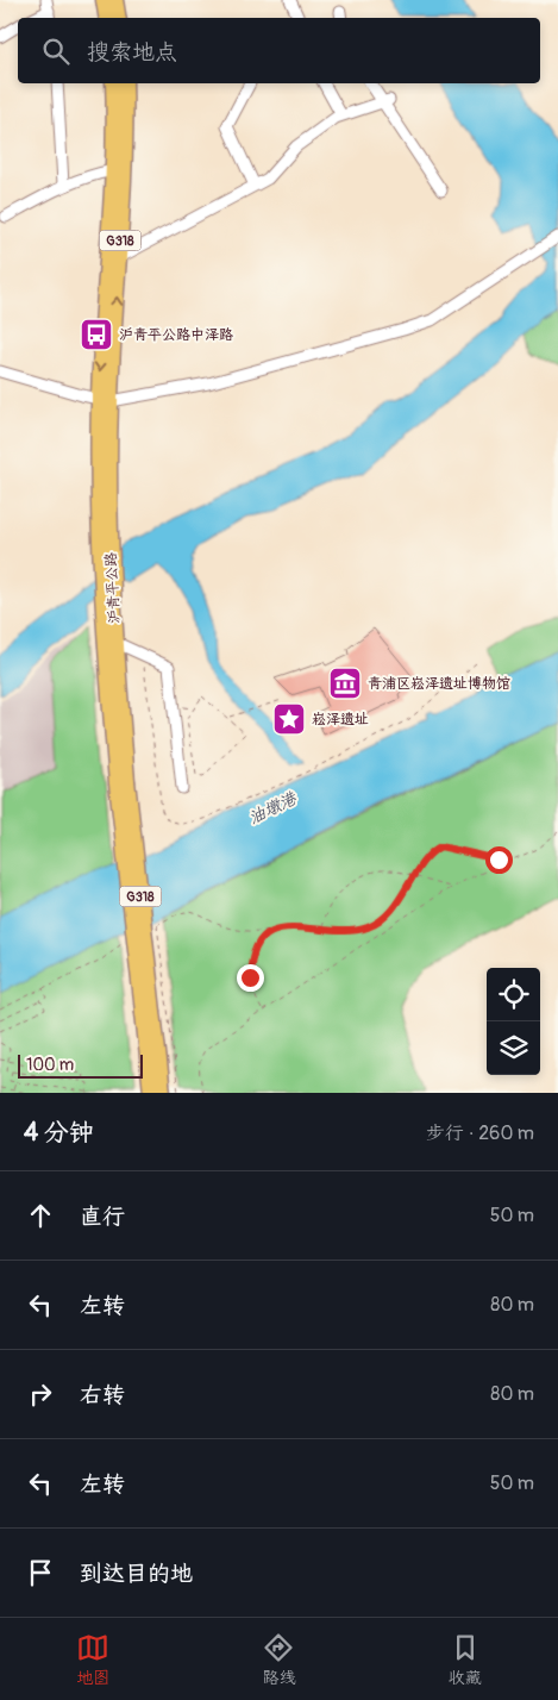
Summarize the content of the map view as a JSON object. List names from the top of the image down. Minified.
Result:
{"streets":{"highway":["G318","沪青平公路"]},"water":["油墩港"],"places":{"bus stop":["沪青平公路中泽路"],"museum":["青浦区崧泽遗址博物馆"],"place":["崧泽遗址"]},"scale_bar":"100 m","page":{"search":"搜索地点","scale":"100 m","heading":["4 分钟","步行 · 260 m"],"list":[["直行","50 m"],["左转","80 m"],["右转","80 m"],["左转","50 m"],"到达目的地"],"nav":["地图","路线","收藏"]}}
